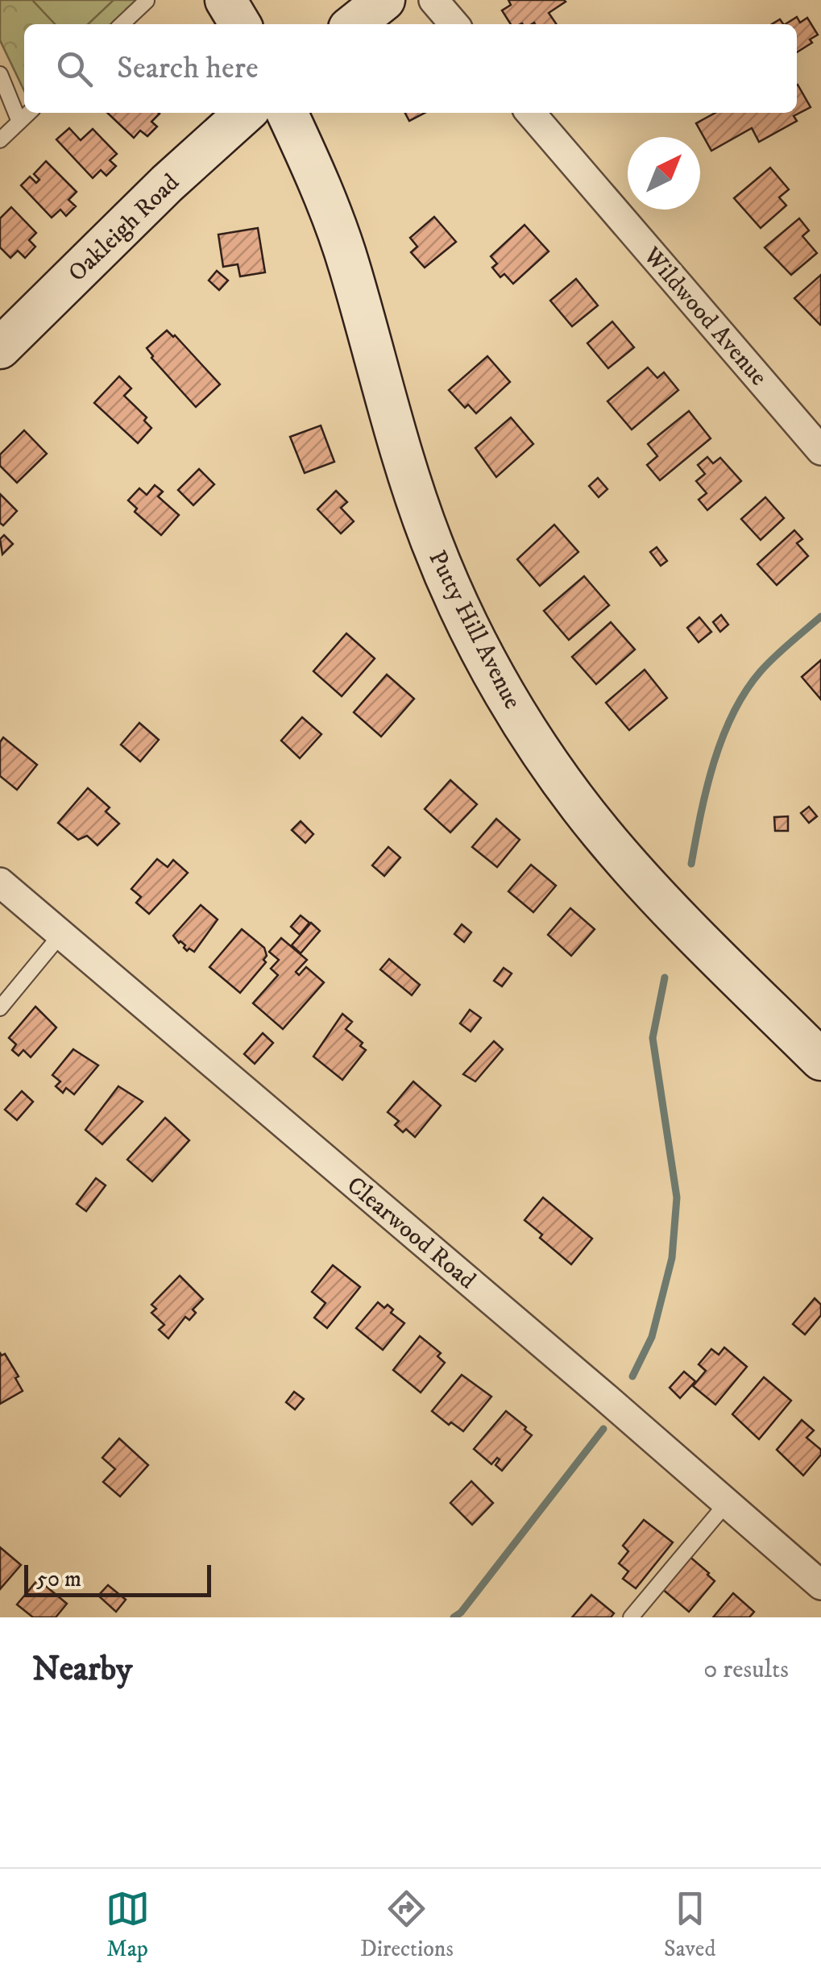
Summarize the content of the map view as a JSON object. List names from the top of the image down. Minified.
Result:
{"streets":{"street":["Oakleigh Road","Wildwood Avenue","Putty Hill Avenue","Clearwood Road"]},"scale_bar":"50 m","north":"top right","page":{"search":"Search here","scale":"50 m","heading":["Nearby","0 results"],"nav":["Map","Directions","Saved"]}}
